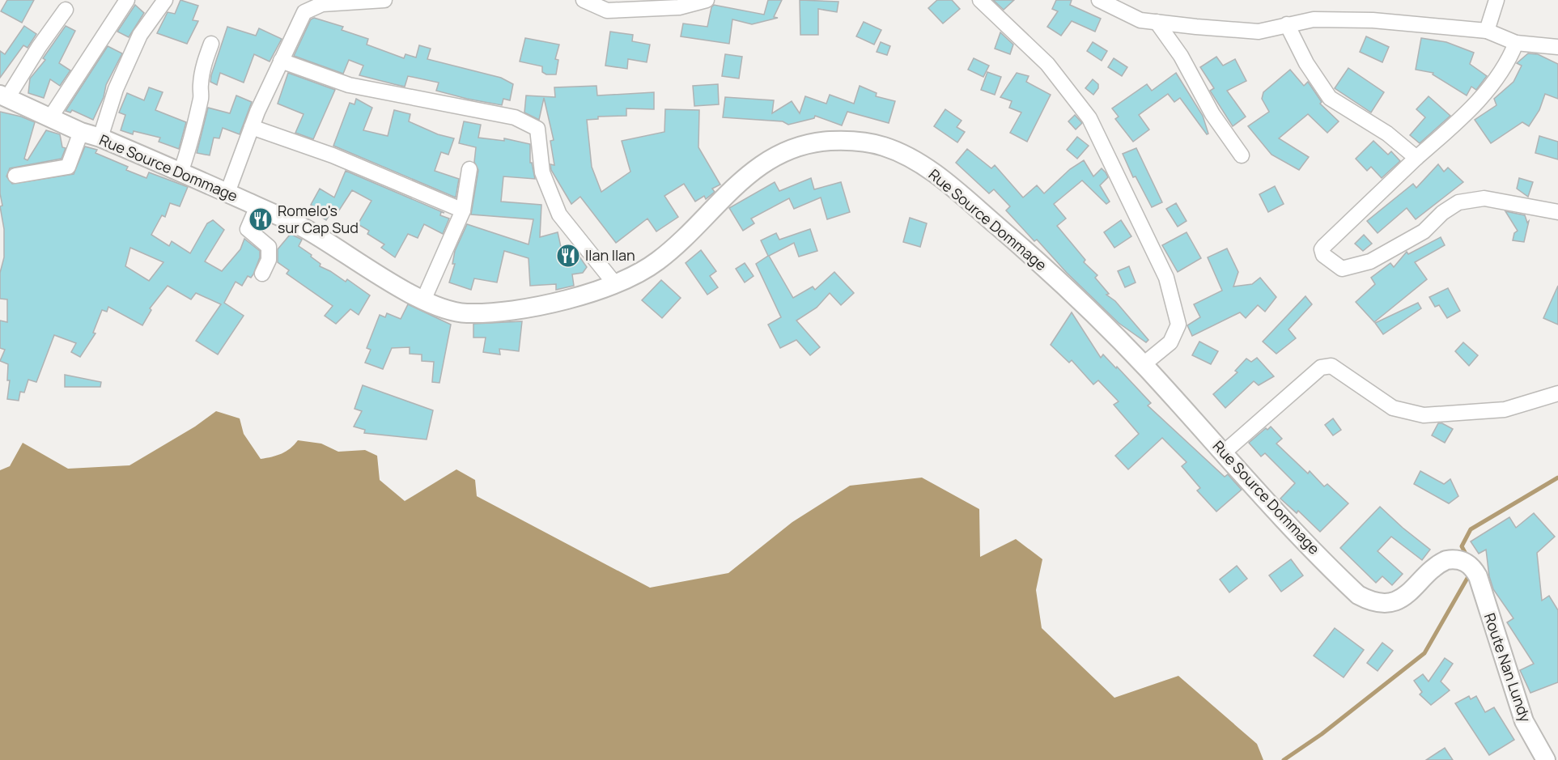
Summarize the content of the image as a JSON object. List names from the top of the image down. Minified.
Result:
{"streets":{"main road":["Rue Source Dommage","Route Nan Lundy"]},"crossings":[["Rue Source Dommage","Route Nan Lundy"]],"places":{"restaurant":["Romelo's sur Cap Sud","Ilan Ilan"]}}
